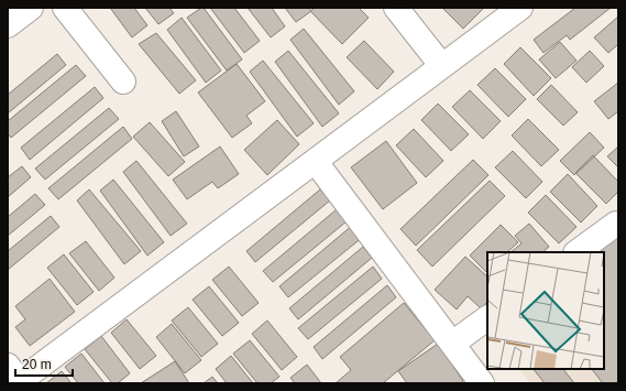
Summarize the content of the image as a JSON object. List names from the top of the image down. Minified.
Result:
{"scale_bar":"20 m"}
